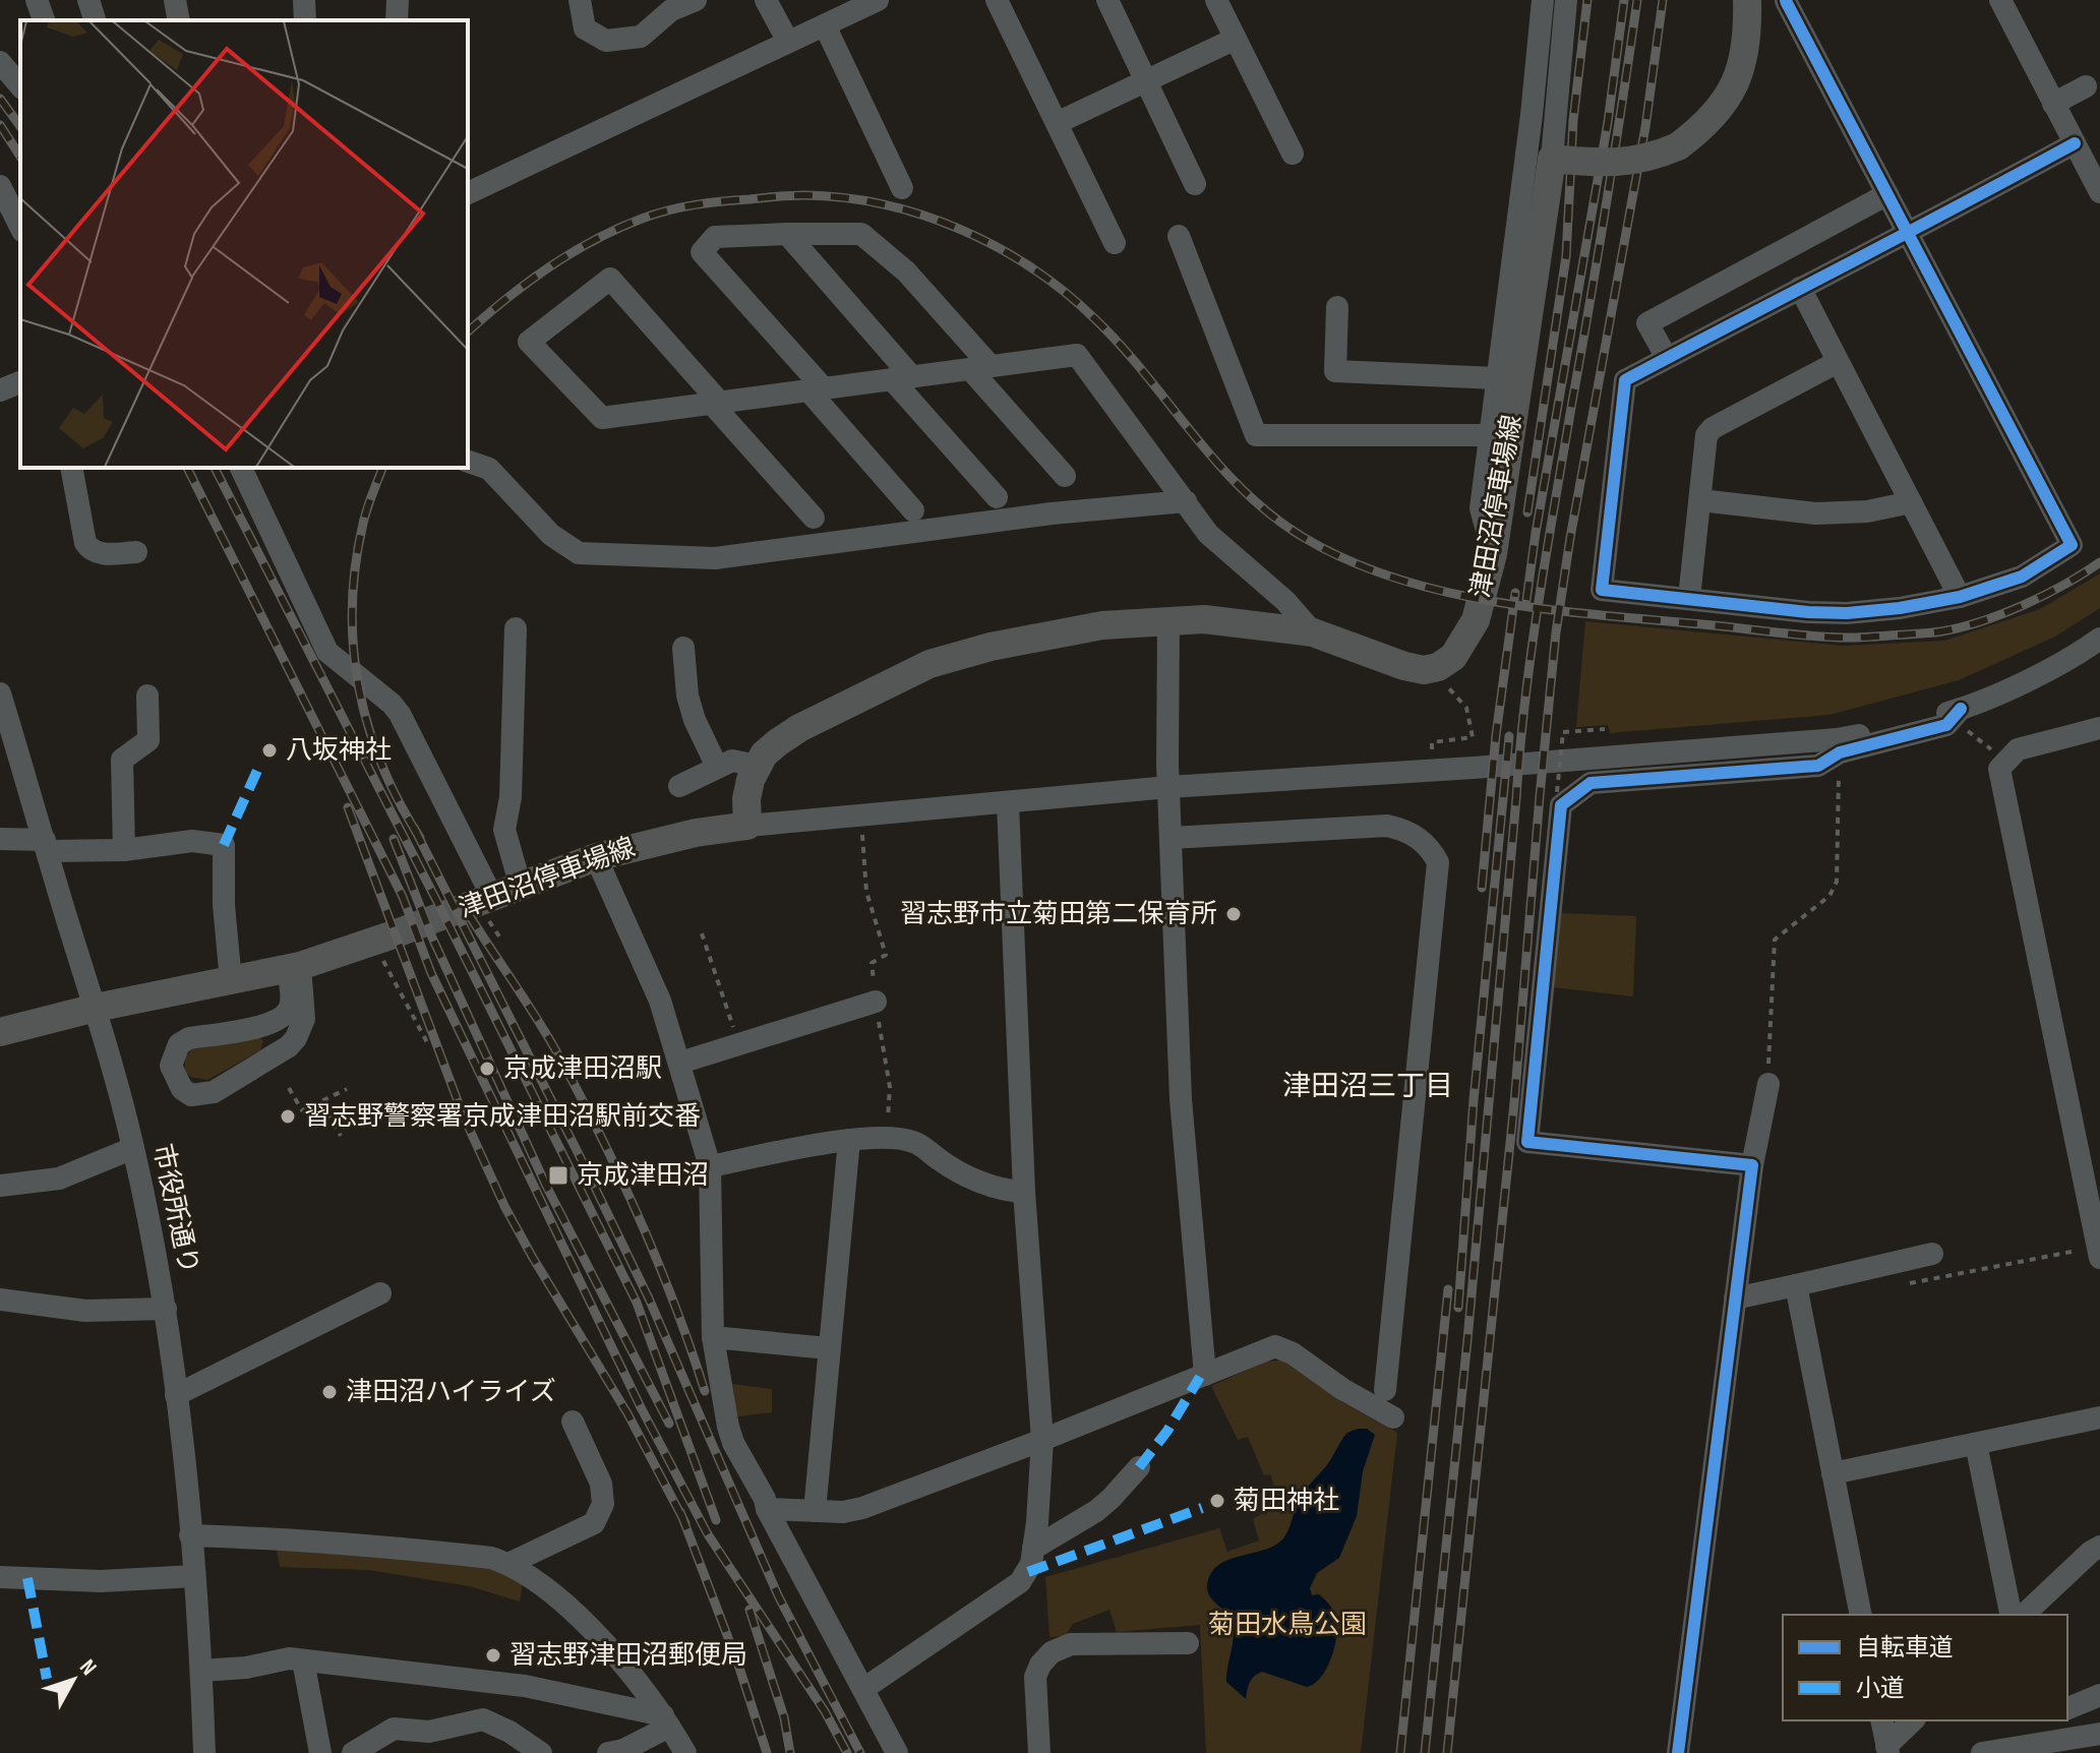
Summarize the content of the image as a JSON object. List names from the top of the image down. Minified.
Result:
{"streets":{"main road":["津田沼停車場線"],"street":["市役所通り"]},"crossings":[["津田沼停車場線","市役所通り"]],"districts":["津田沼三丁目"],"parks":["菊田水鳥公園"],"places":{"other":["八坂神社","習志野市立菊田第二保育所","京成津田沼駅","習志野警察署京成津田沼駅前交番","津田沼ハイライズ","菊田神社","習志野津田沼郵便局"],"transit":["京成津田沼"]},"legend":["自転車道","小道"],"north":"top right"}
